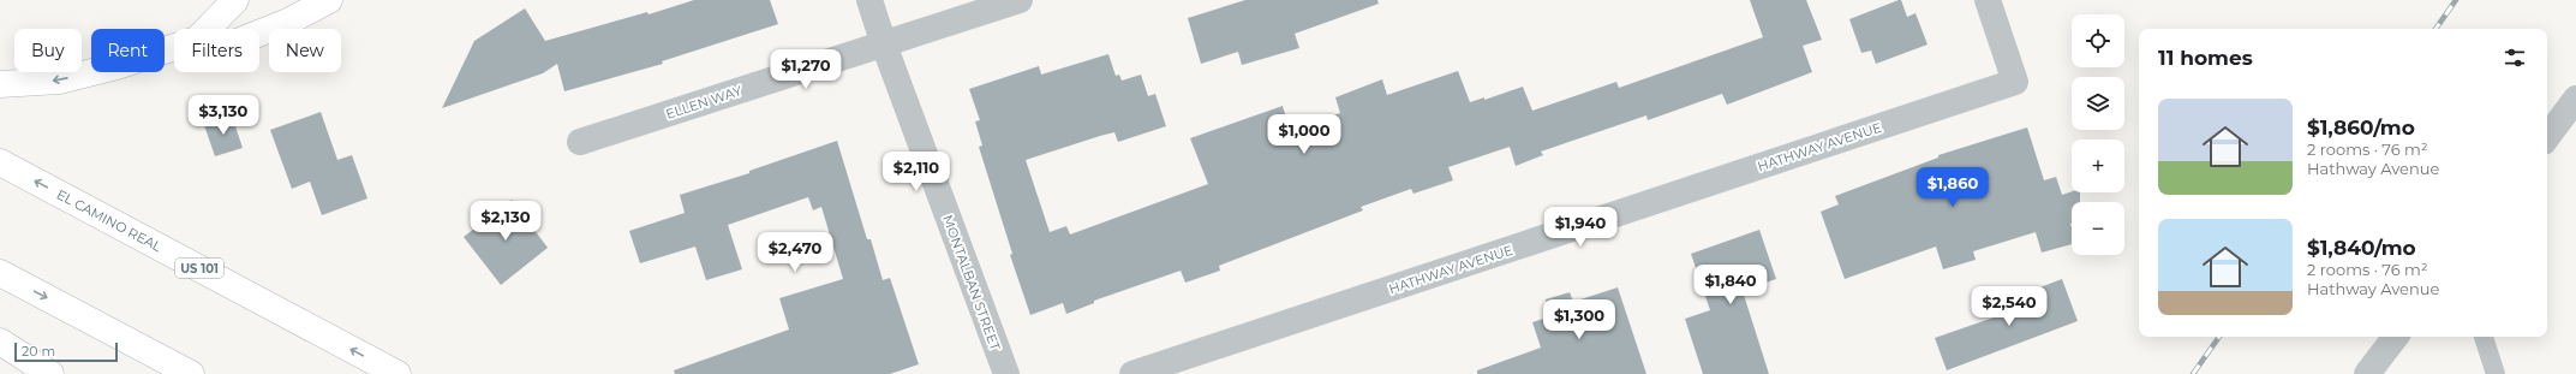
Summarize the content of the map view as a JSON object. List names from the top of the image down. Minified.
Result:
{"streets":{"highway":["EL CAMINO REAL","US 101"],"street":["ELLEN WAY","HATHWAY AVENUE","MONTALBAN STREET"]},"crossings":[["ELLEN WAY","MONTALBAN STREET"]],"scale_bar":"20 m","page":{"map_buttons":["+","−"],"chip":["Buy","Rent","Filters","New"],"heading":"11 homes","price":["$1,270","$3,130","$1,000","$2,110","$1,860","$2,130","$1,940","$2,470","$1,840","$2,540","$1,300"],"list":[{"name":"$1,860/mo","note":"2 rooms · 76 m² · Hathway Avenue"},{"name":"$1,840/mo","note":"2 rooms · 76 m² · Hathway Avenue"}],"scale":"20 m"}}
